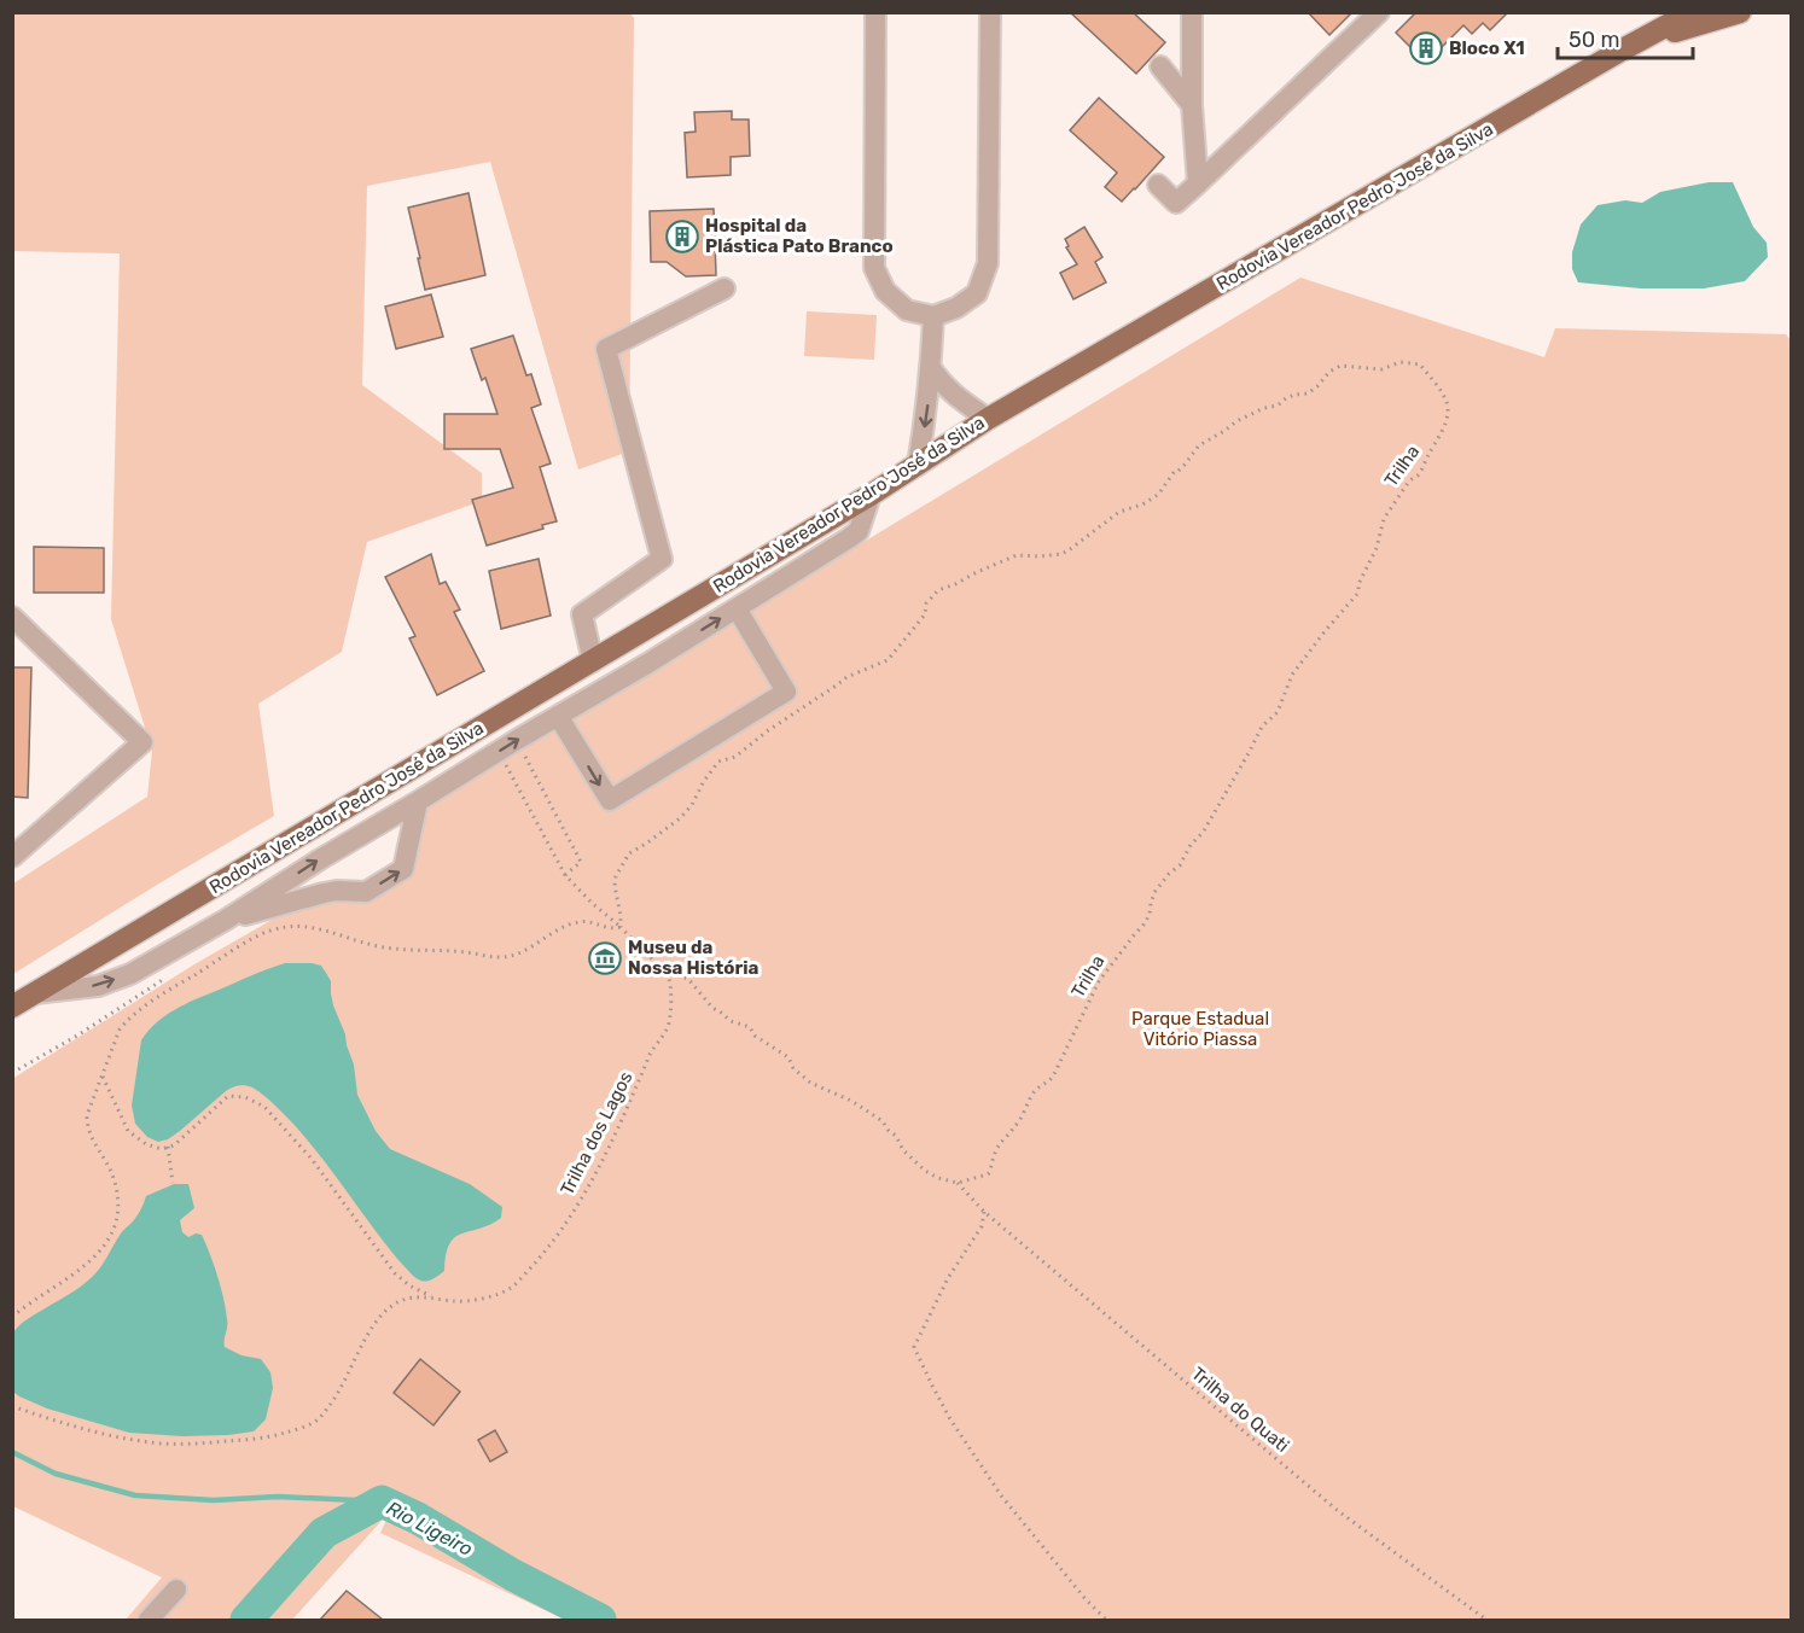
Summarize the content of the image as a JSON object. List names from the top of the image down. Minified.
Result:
{"streets":{"main road":["Rodovia Vereador Pedro José da Silva"],"path":["Trilha","Trilha dos Lagos","Trilha do Quati"]},"crossings":[["Trilha","Trilha do Quati"]],"water":["Rio Ligeiro"],"parks":["Parque Estadual Vitório Piassa"],"places":{"building":["Bloco X1","Hospital da Plástica Pato Branco"],"museum":["Museu da Nossa História"]},"scale_bar":"50 m"}
